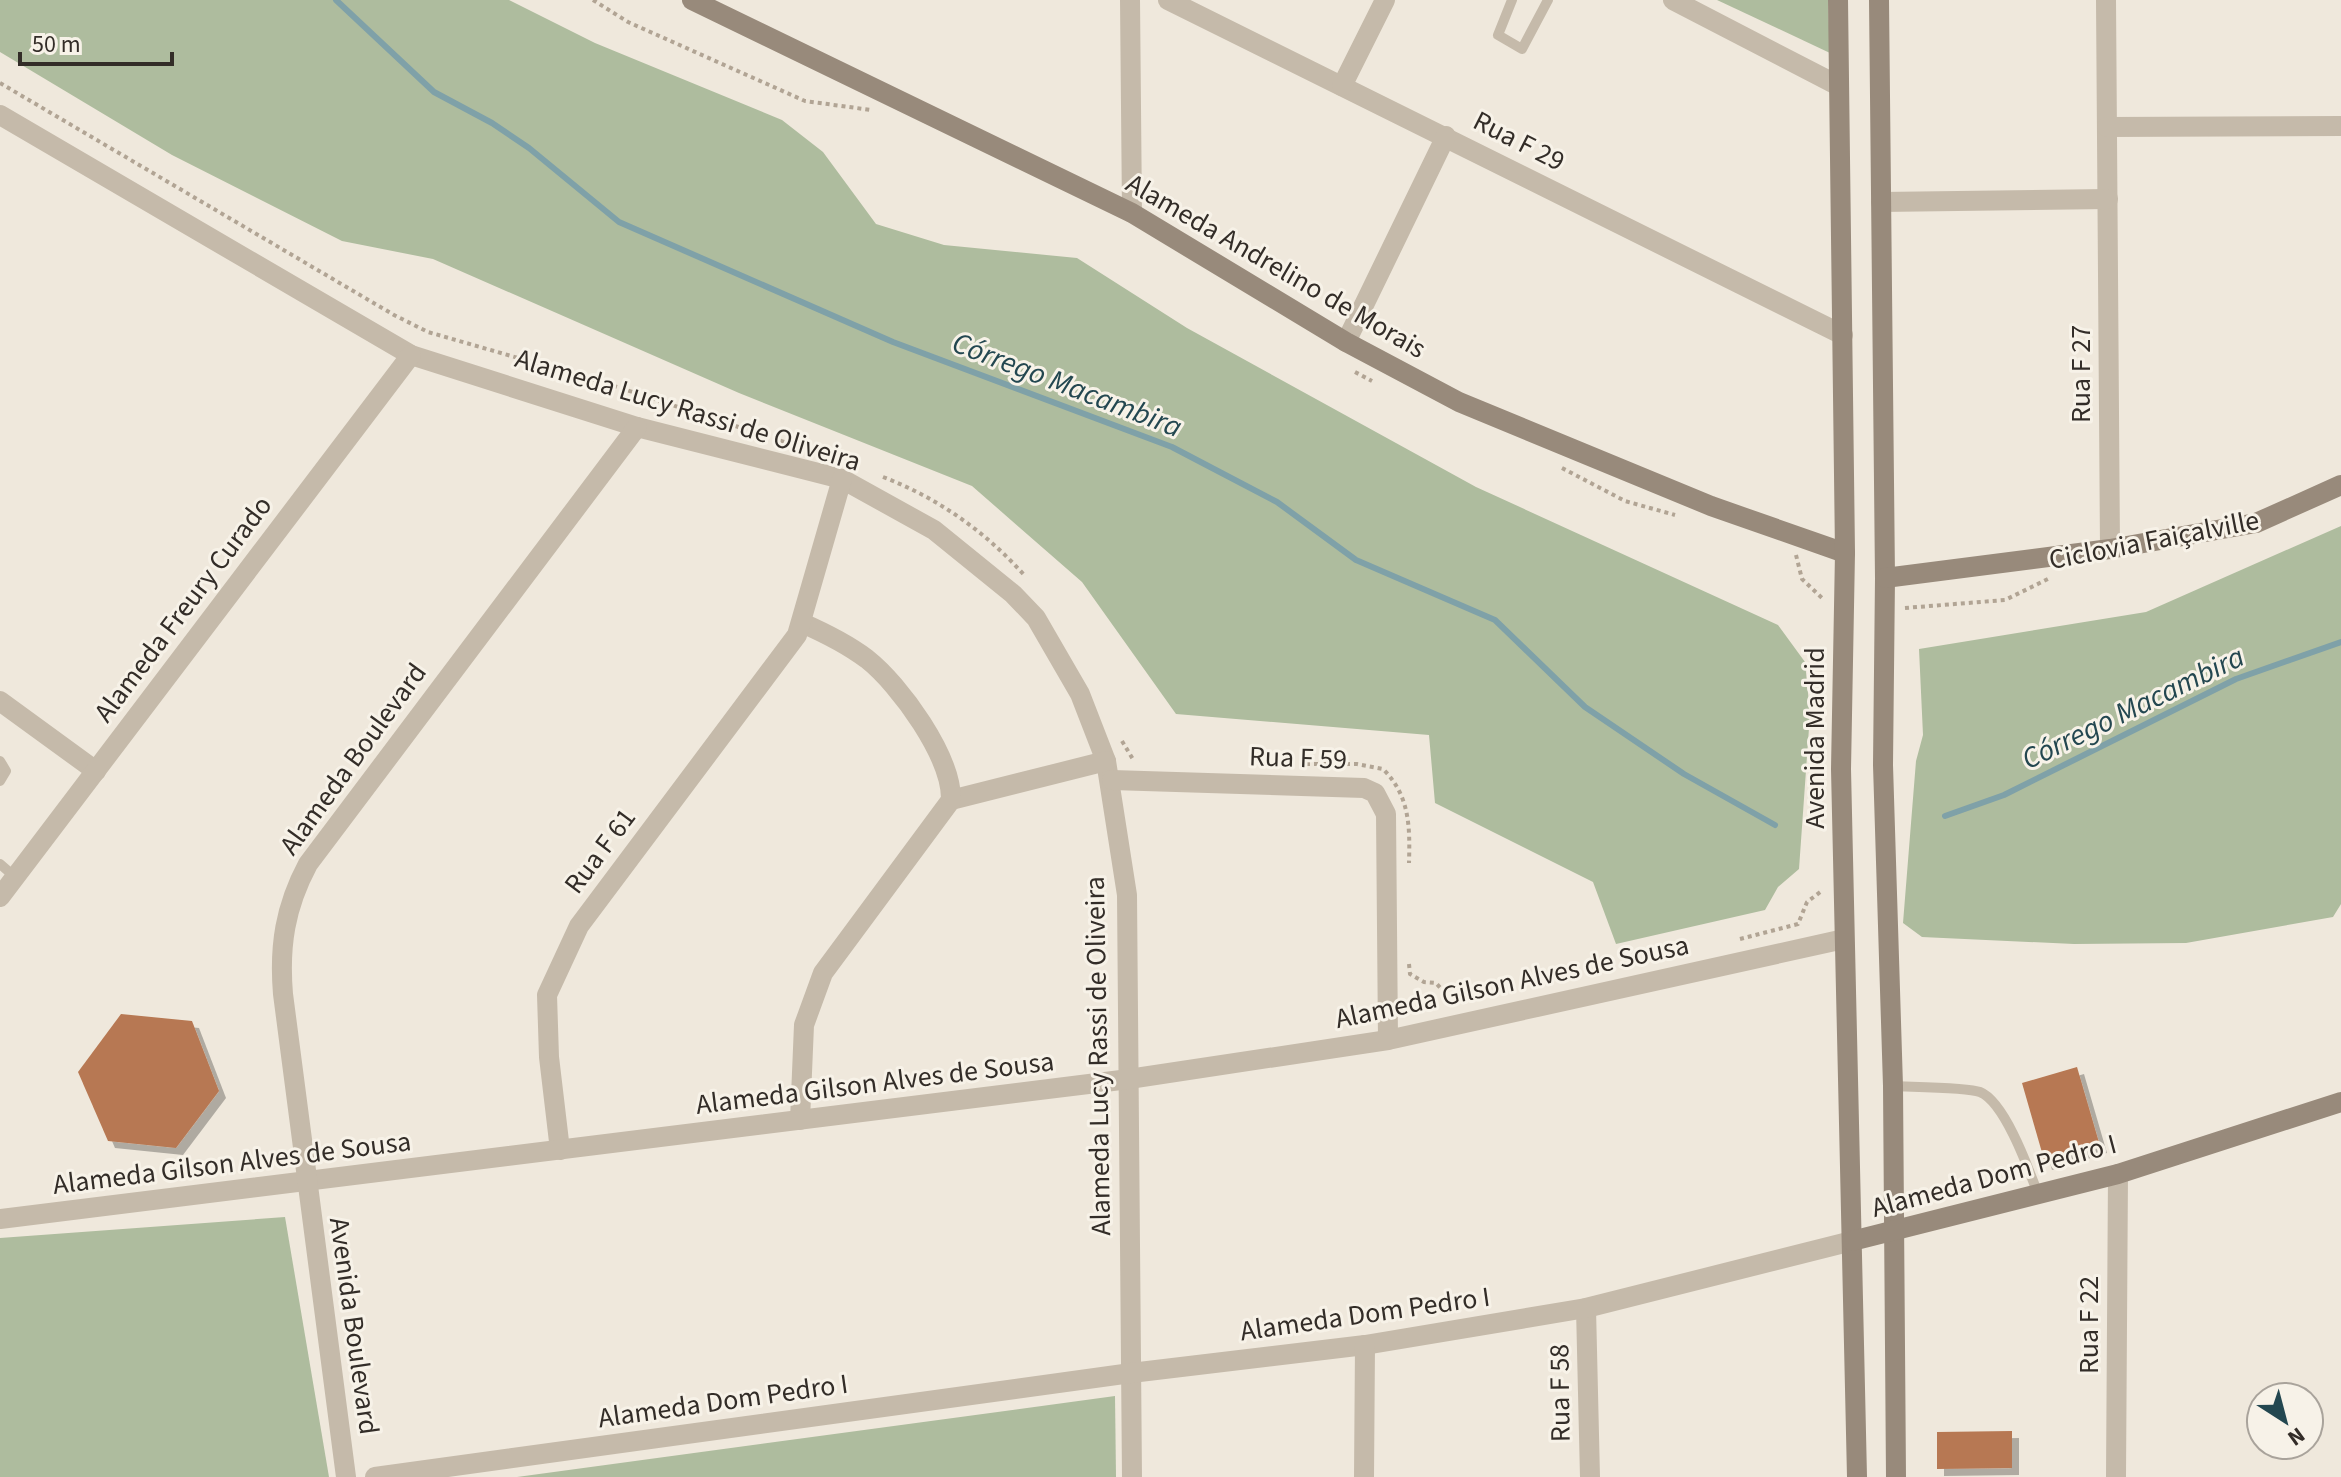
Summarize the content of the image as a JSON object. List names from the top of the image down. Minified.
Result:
{"streets":{"main road":["Alameda Andrelino de Morais","Avenida Madrid","Alameda Dom Pedro I"],"street":["Rua F 29","Rua F 27","Alameda Lucy Rassi de Oliveira","Alameda Freury Curado","Rua F 59","Alameda Boulevard","Rua F 61","Alameda Gilson Alves de Sousa","Rua F 22","Avenida Boulevard","Rua F 58"],"path":["Ciclovia Faiçalville"]},"crossings":[["Rua F 29","Avenida Madrid"],["Alameda Andrelino de Morais","Avenida Madrid"],["Alameda Lucy Rassi de Oliveira","Alameda Freury Curado"],["Alameda Lucy Rassi de Oliveira","Rua F 59"],["Alameda Lucy Rassi de Oliveira","Alameda Boulevard"],["Alameda Lucy Rassi de Oliveira","Rua F 61"],["Alameda Lucy Rassi de Oliveira","Alameda Gilson Alves de Sousa"],["Alameda Lucy Rassi de Oliveira","Alameda Dom Pedro I"],["Avenida Madrid","Alameda Gilson Alves de Sousa"],["Avenida Madrid","Alameda Dom Pedro I"],["Rua F 59","Alameda Gilson Alves de Sousa"],["Alameda Boulevard","Alameda Gilson Alves de Sousa"],["Alameda Boulevard","Avenida Boulevard"],["Rua F 61","Alameda Gilson Alves de Sousa"],["Alameda Gilson Alves de Sousa","Avenida Boulevard"],["Alameda Dom Pedro I","Rua F 22"],["Alameda Dom Pedro I","Rua F 58"]],"water":["Córrego Macambira"],"scale_bar":"50 m","north":"bottom right"}
